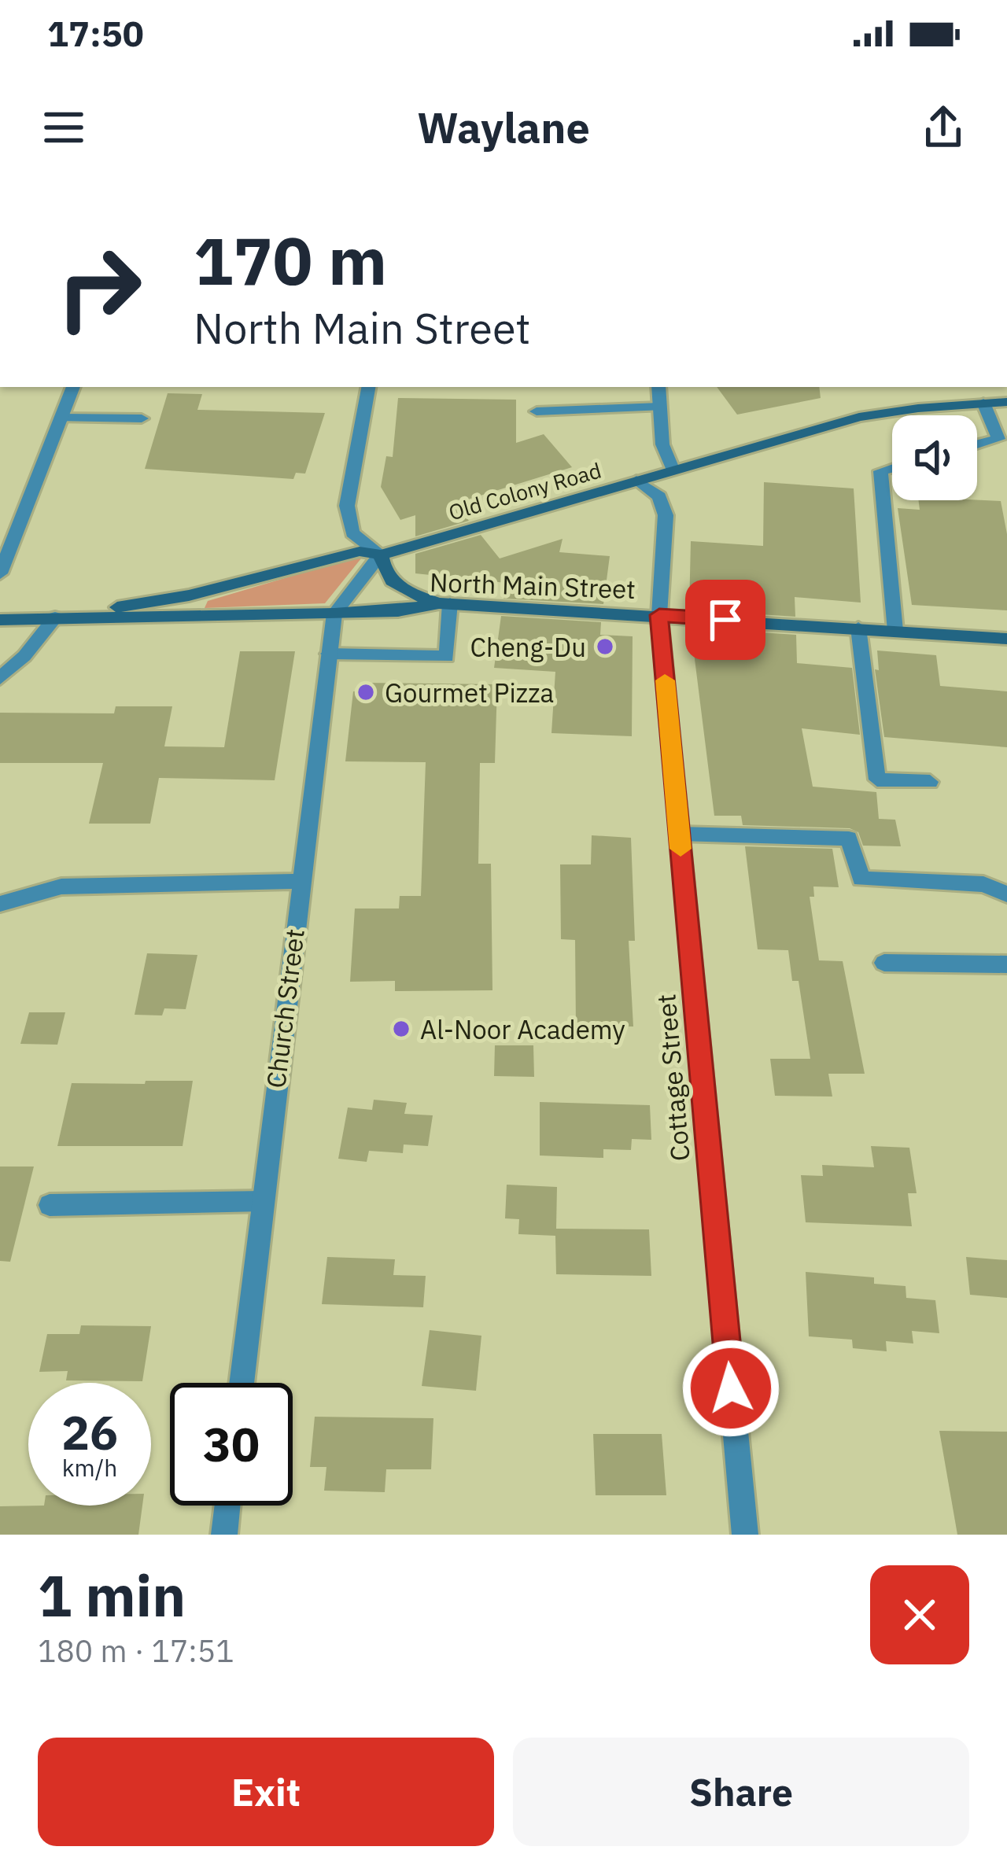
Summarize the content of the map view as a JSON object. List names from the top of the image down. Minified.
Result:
{"streets":{"main road":["Old Colony Road","North Main Street"],"street":["Church Street","Cottage Street"]},"crossings":[["Old Colony Road","North Main Street"],["Old Colony Road","Cottage Street"],["North Main Street","Church Street"],["North Main Street","Cottage Street"]],"places":["Cheng-Du","Gourmet Pizza","Al-Noor Academy"],"page":{"status":"17:50","header":"Waylane","turn":["170 m","North Main Street"],"speed":"26 km/h","limit":"30","heading":["1 min","180 m · 17:51"],"buttons":["Exit","Share"]}}
